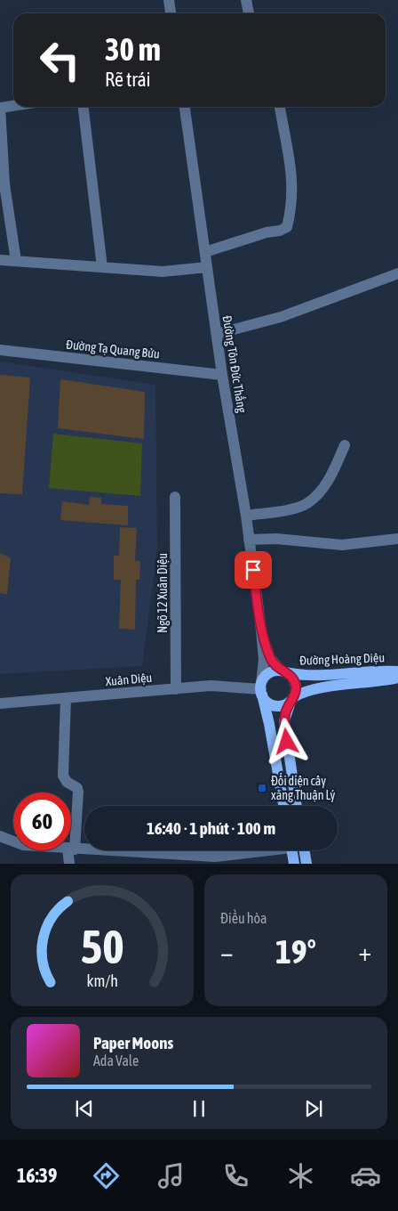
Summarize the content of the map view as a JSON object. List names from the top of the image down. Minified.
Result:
{"streets":{"main road":["Đường Hoàng Diệu"],"street":["Đường Tạ Quang Bửu","Đường Tôn Đức Thắng","Ngõ 12 Xuân Diệu","Xuân Diệu"]},"crossings":[["Đường Tạ Quang Bửu","Đường Tôn Đức Thắng"],["Ngõ 12 Xuân Diệu","Xuân Diệu"],["Đường Hoàng Diệu","Xuân Diệu"]],"places":{"transit":["Đối diện cây xăng Thuận Lý"]},"page":{"turn":["30 m","Rẽ trái"],"limit":"60","trip":"16:40 · 1 phút · 100 m","tile":"Điều hòa","heat":["−","19°","+"],"song":["Paper Moons","Ada Vale"],"tabs":"16:39","gauge":["50","km/h"]}}
